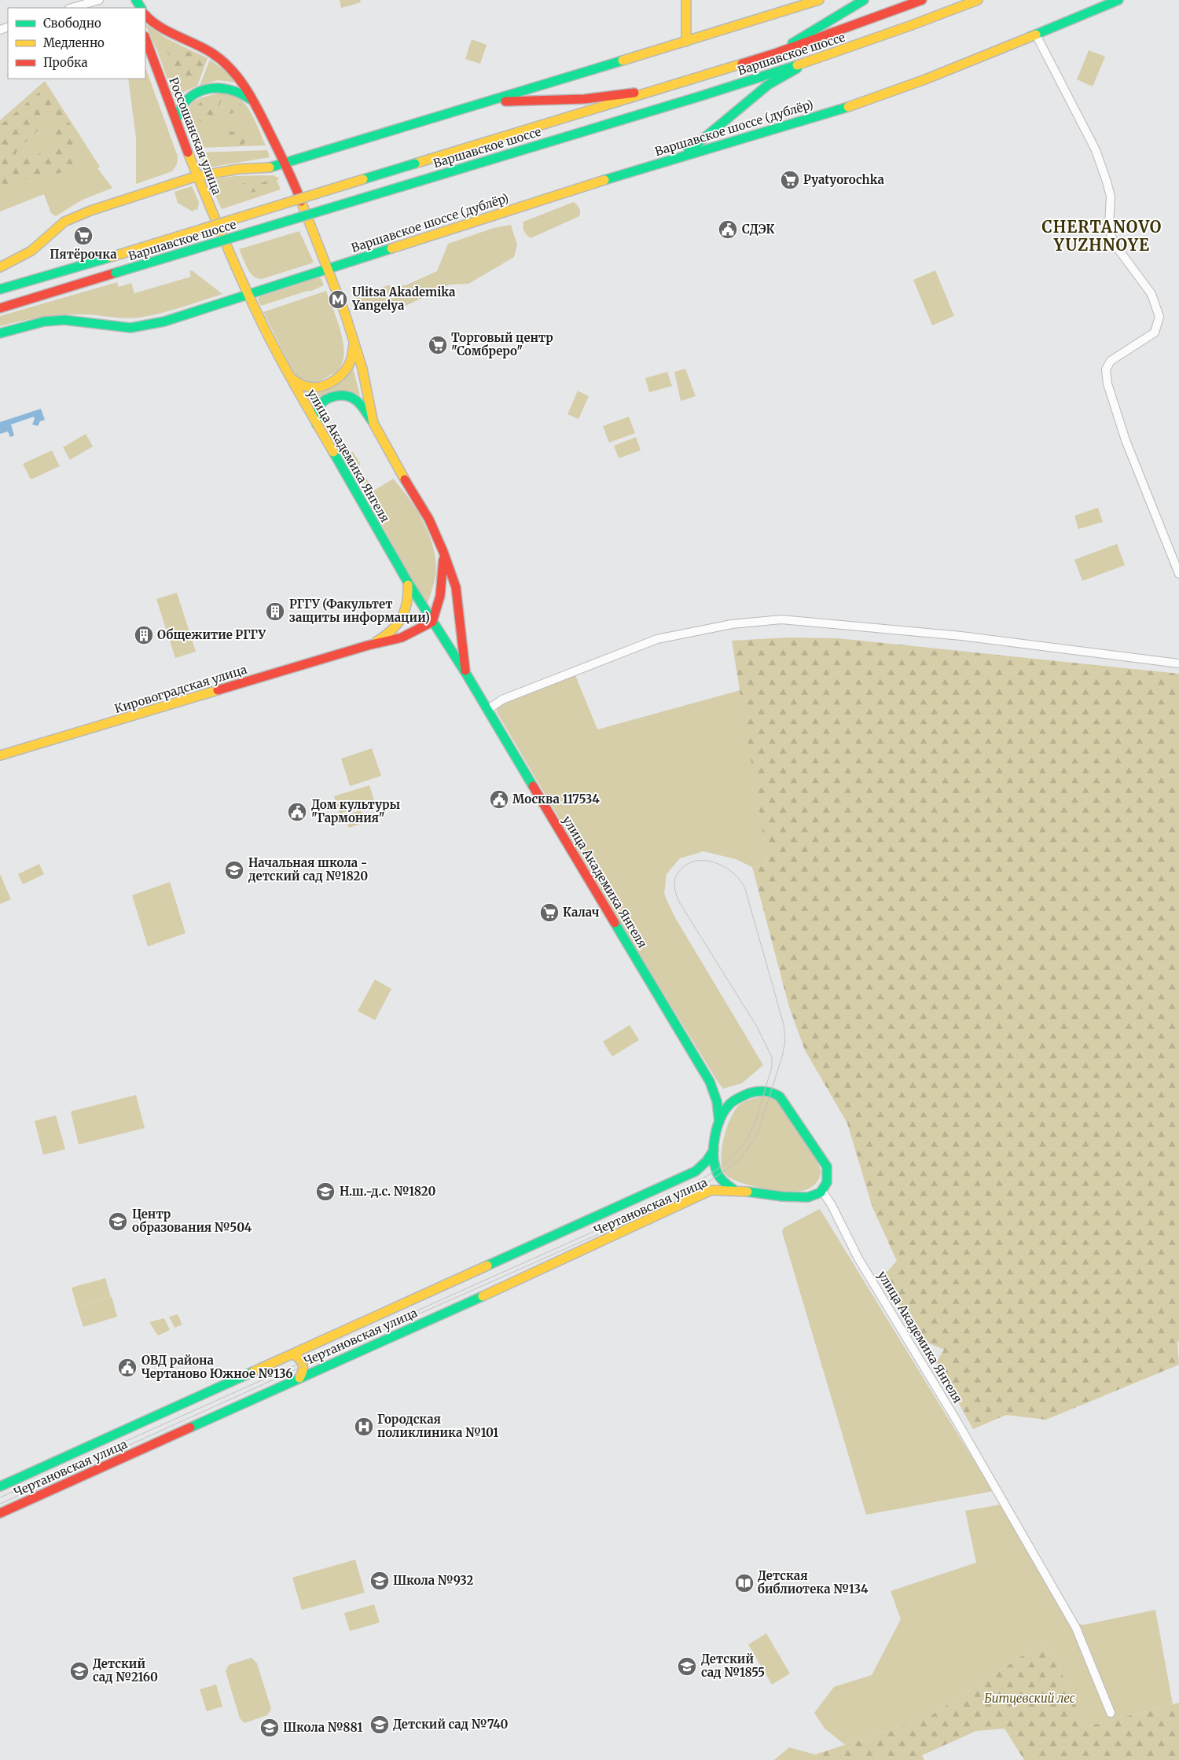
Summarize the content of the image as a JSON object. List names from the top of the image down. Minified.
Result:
{"streets":{"main road":["Варшавское шоссе","Варшавское шоссе (дублёр)","Россошанская улица","улица Академика Янгеля","Кировоградская улица","Чертановская улица"]},"crossings":[["Варшавское шоссе (дублёр)","улица Академика Янгеля"],["Россошанская улица","улица Академика Янгеля"],["улица Академика Янгеля","Кировоградская улица"],["улица Академика Янгеля","Чертановская улица"]],"districts":["CHERTANOVO YUZHNOYE"],"parks":["Битцевский лес"],"places":{"supermarket":["Pyatyorochka","Пятёрочка","Торговый центр \"Сомбреро\"","Калач"],"public building":["СДЭК","Москва 117534","Дом культуры \"Гармония\"","ОВД района Чертаново Южное №136"],"metro station":["Ulitsa Akademika Yangelya"],"building":["РГГУ (Факультет защиты информации)","Общежитие РГГУ"],"school or university":["Начальная школа - детский сад №1820","Н.ш.-д.с. №1820","Центр образования №504","Школа №932","Детский сад №1855","Детский сад №2160","Детский сад №740","Школа №881"],"hospital":["Городская поликлиника №101"],"library":["Детская библиотека №134"]},"legend":["Свободно","Медленно","Пробка"]}
